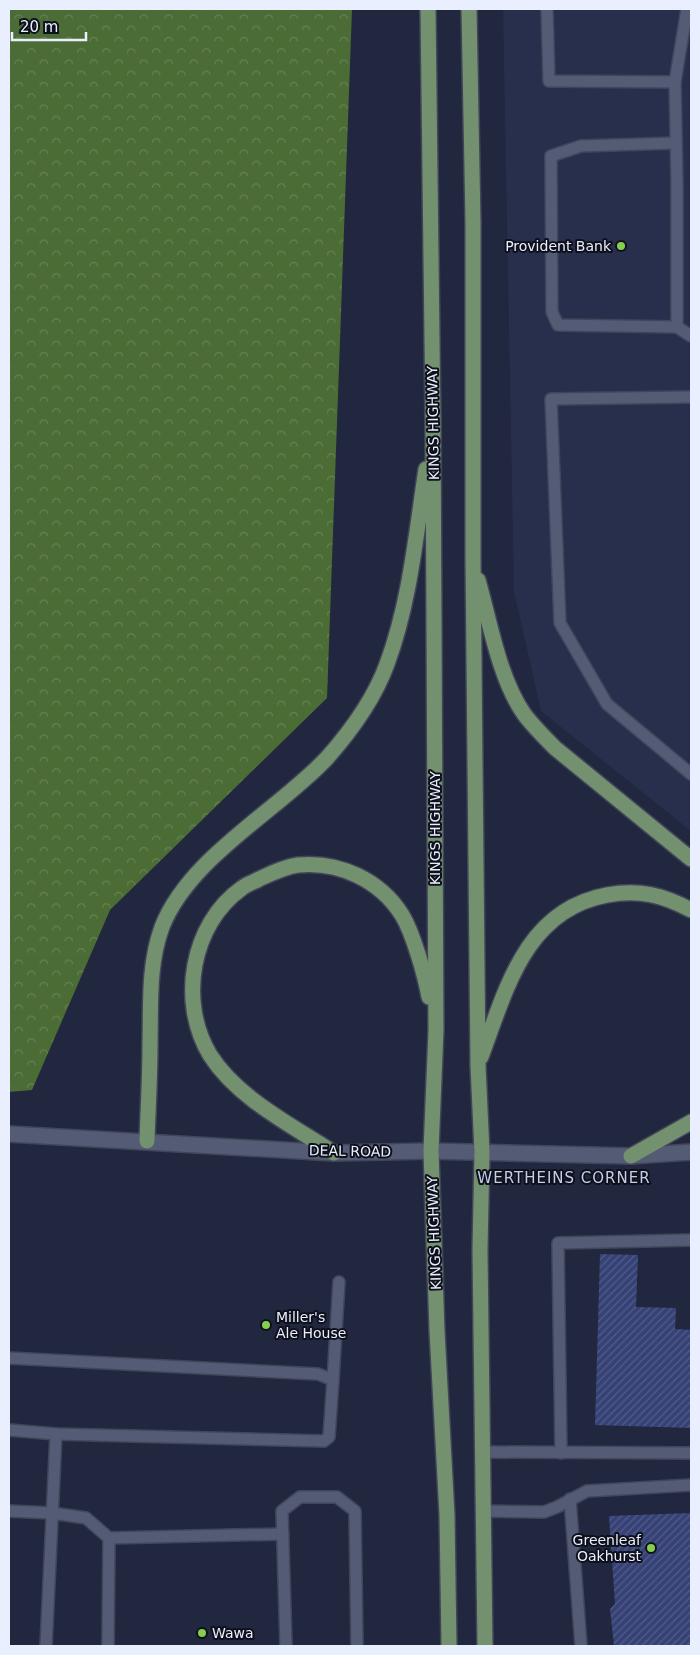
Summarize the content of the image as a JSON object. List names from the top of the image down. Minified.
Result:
{"streets":{"main road":["KINGS HIGHWAY"],"street":["DEAL ROAD"]},"crossings":[["KINGS HIGHWAY","DEAL ROAD"]],"districts":["WERTHEINS CORNER"],"places":["Provident Bank","Miller's Ale House","Greenleaf Oakhurst","Wawa"],"scale_bar":"20 m"}
